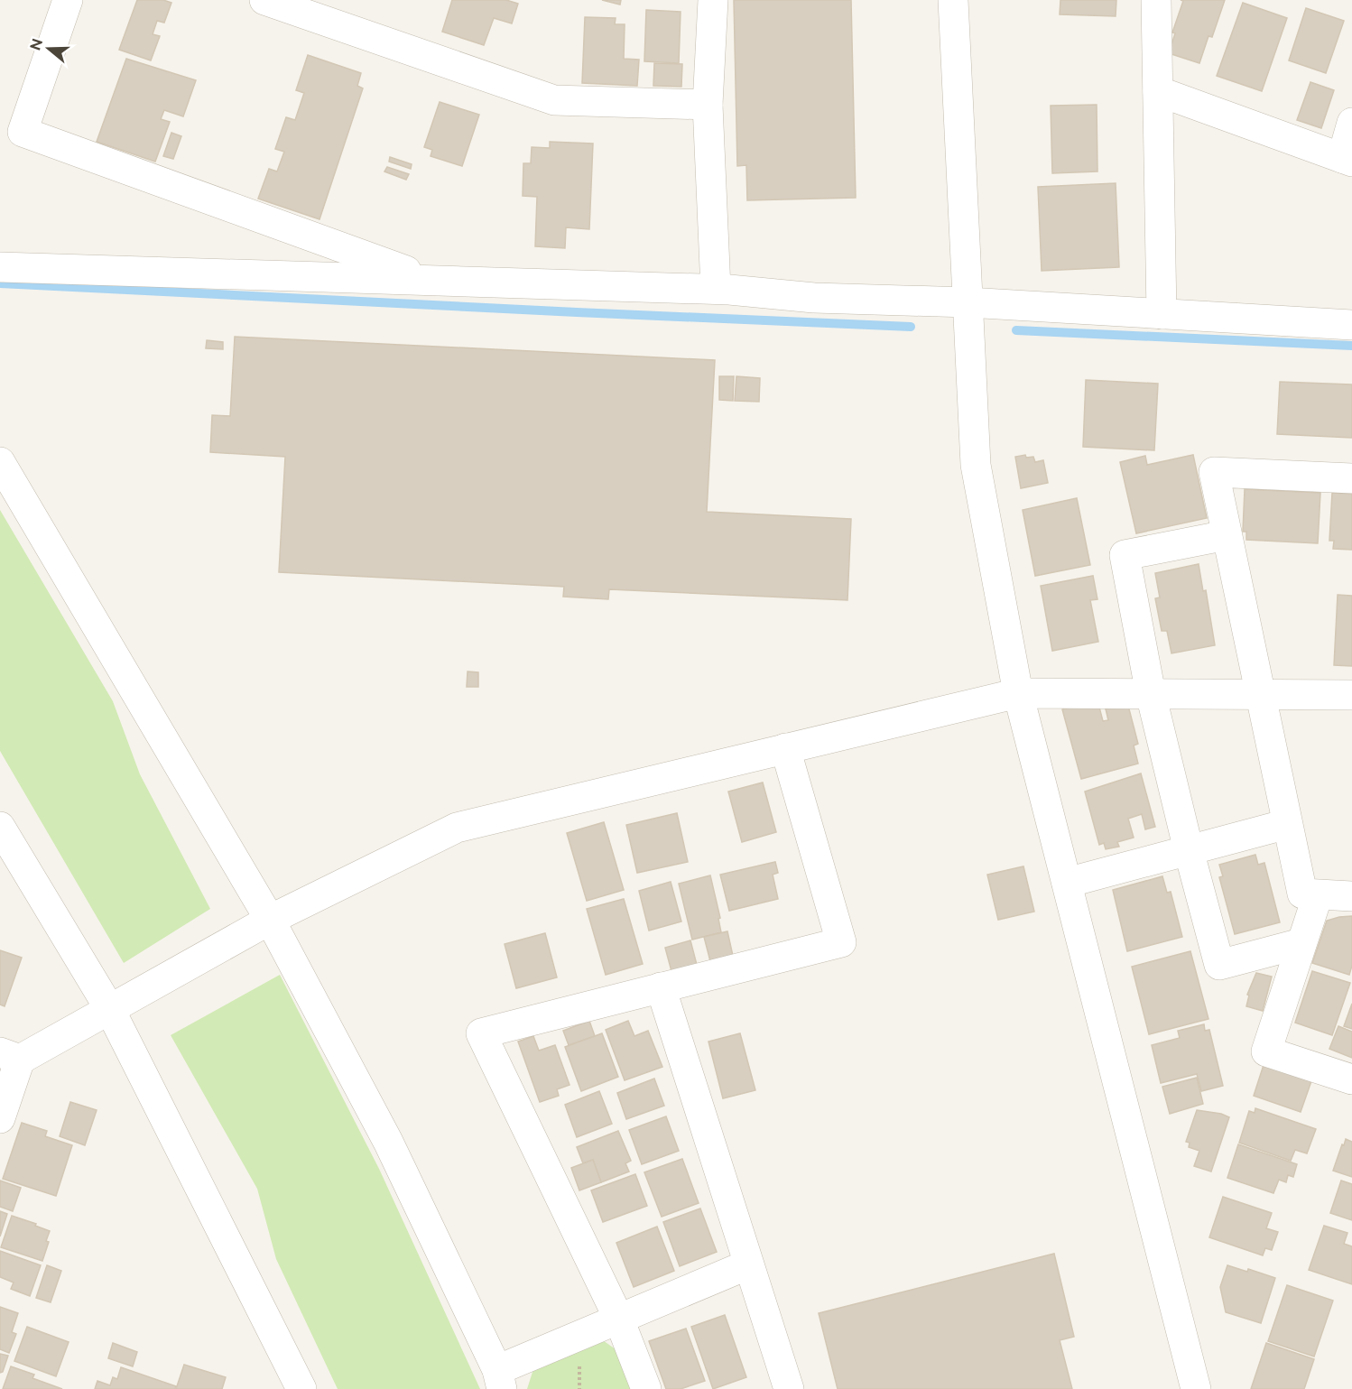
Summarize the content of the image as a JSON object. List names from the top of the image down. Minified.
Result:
{"north":"left"}
